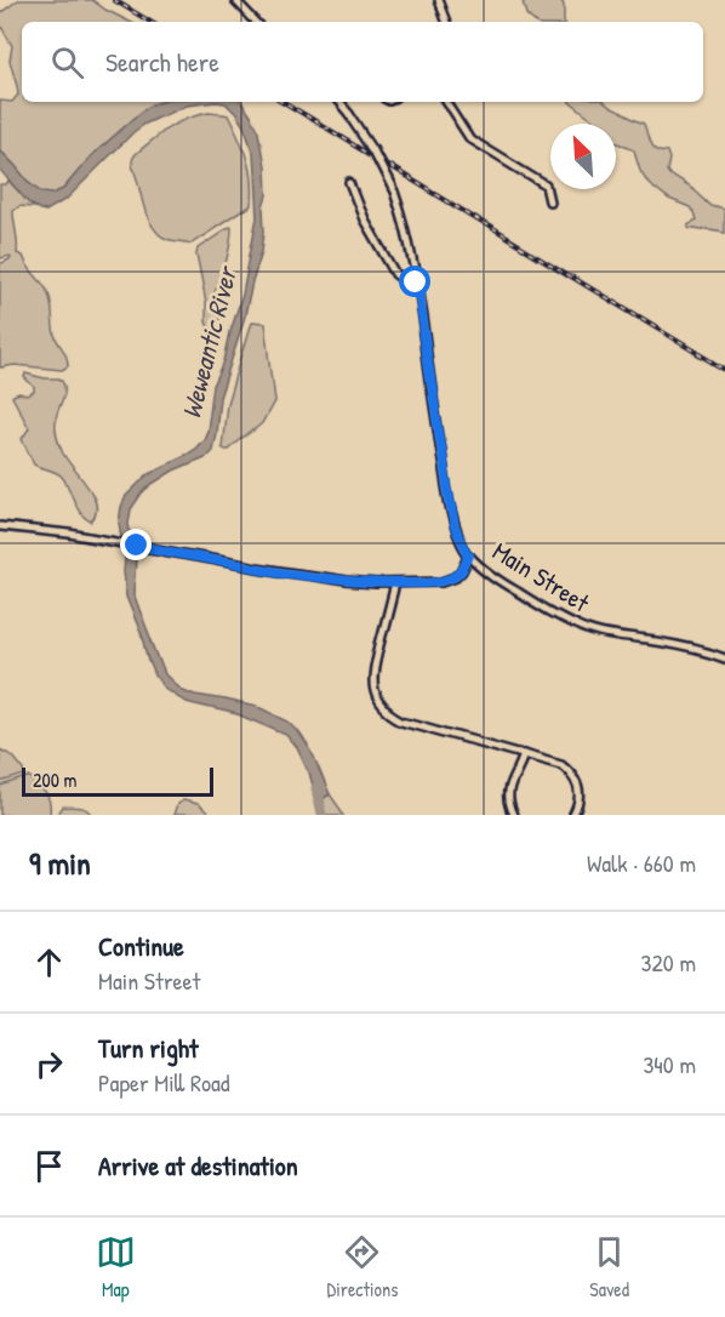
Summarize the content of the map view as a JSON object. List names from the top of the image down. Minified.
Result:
{"streets":{"street":["Main Street"]},"water":["Weweantic River"],"scale_bar":"200 m","north":"top left","page":{"search":"Search here","scale":"200 m","heading":["9 min","Walk · 660 m"],"list":[["Continue","Main Street","320 m"],["Turn right","Paper Mill Road","340 m"],"Arrive at destination"],"nav":["Map","Directions","Saved"]}}
